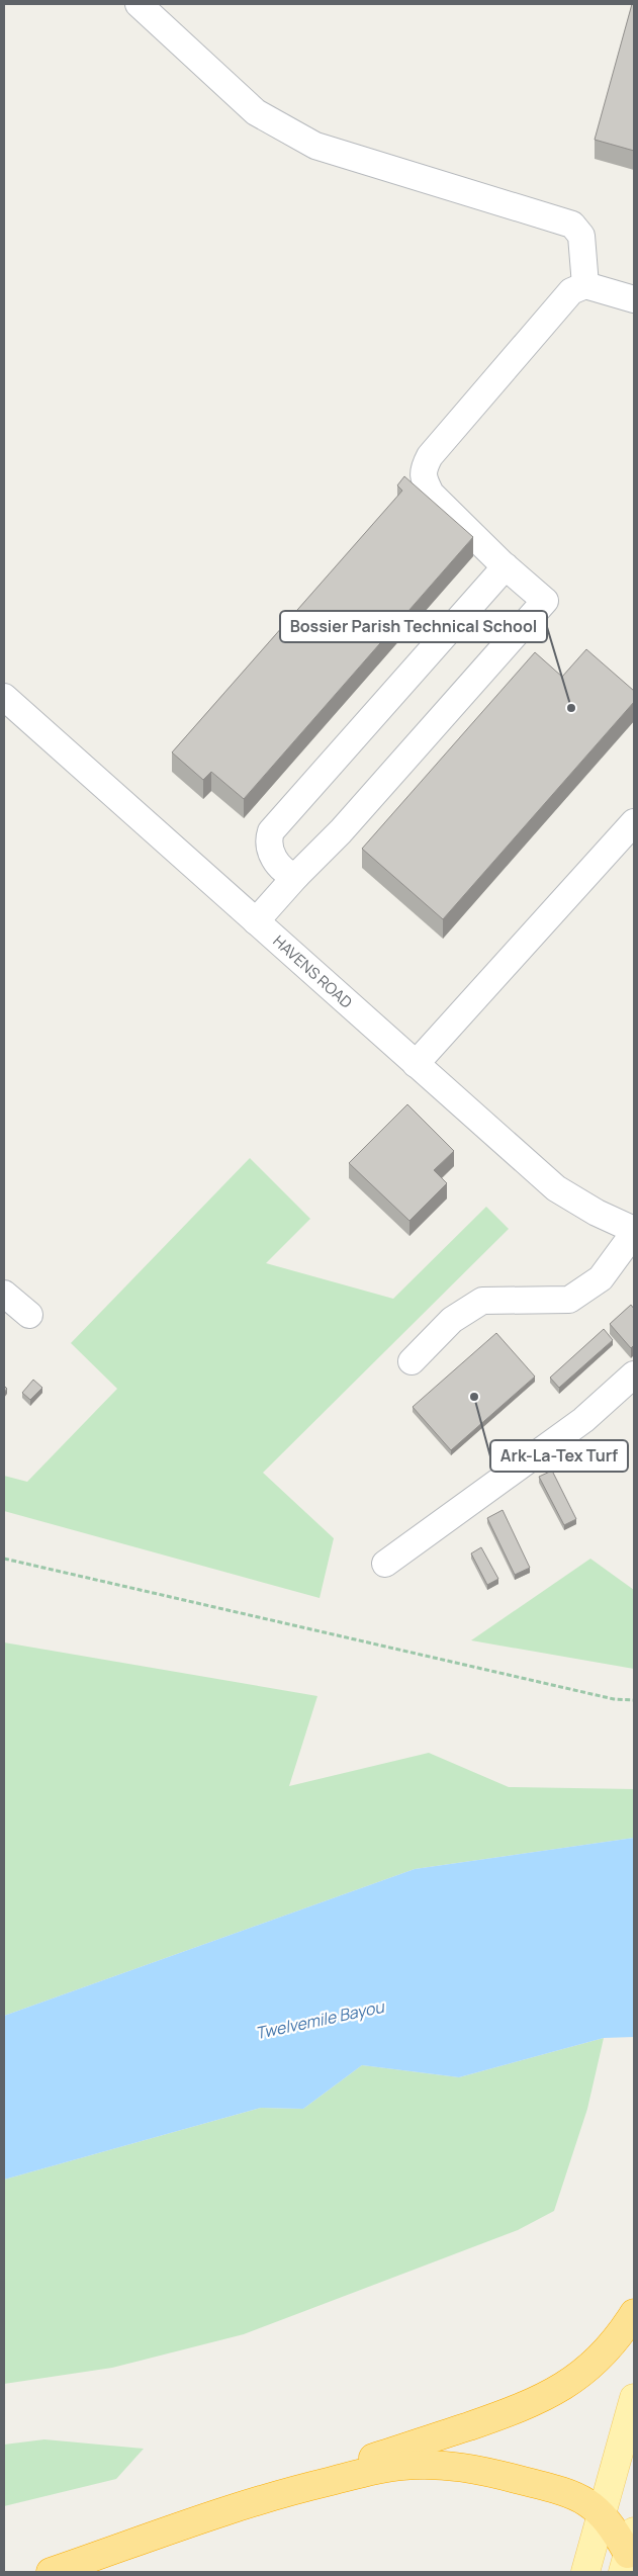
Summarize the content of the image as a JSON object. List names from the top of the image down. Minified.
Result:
{"streets":{"street":["HAVENS ROAD"]},"water":["Twelvemile Bayou"],"places":["Bossier Parish Technical School","Ark-La-Tex Turf"]}
